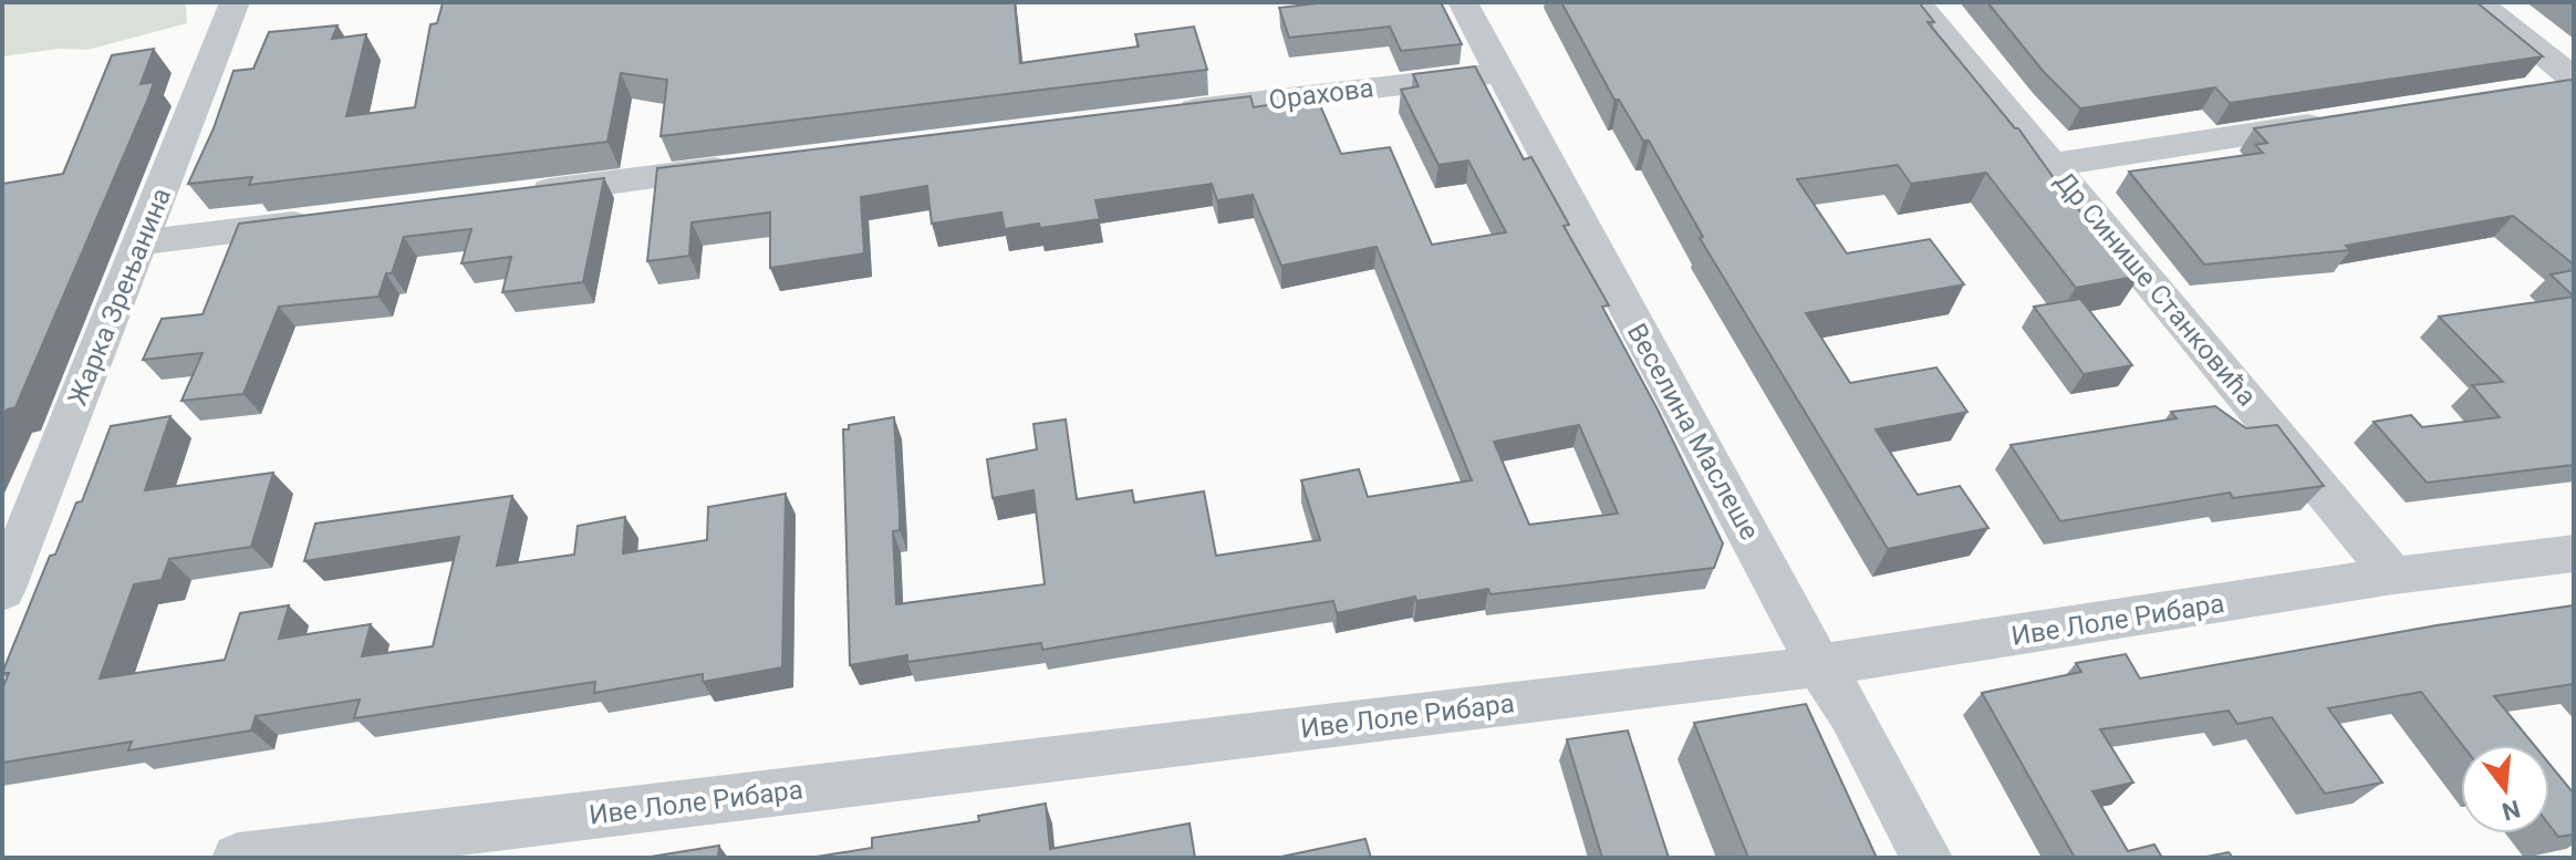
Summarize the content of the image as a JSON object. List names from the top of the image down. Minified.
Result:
{"streets":{"street":["Орахова","Др Синише Станковића","Жарка Зрењанина","Веселина Маслеше","Иве Лоле Рибара"]},"crossings":[["Орахова","Веселина Маслеше"],["Др Синише Станковића","Иве Лоле Рибара"],["Веселина Маслеше","Иве Лоле Рибара"]],"north":"bottom"}
